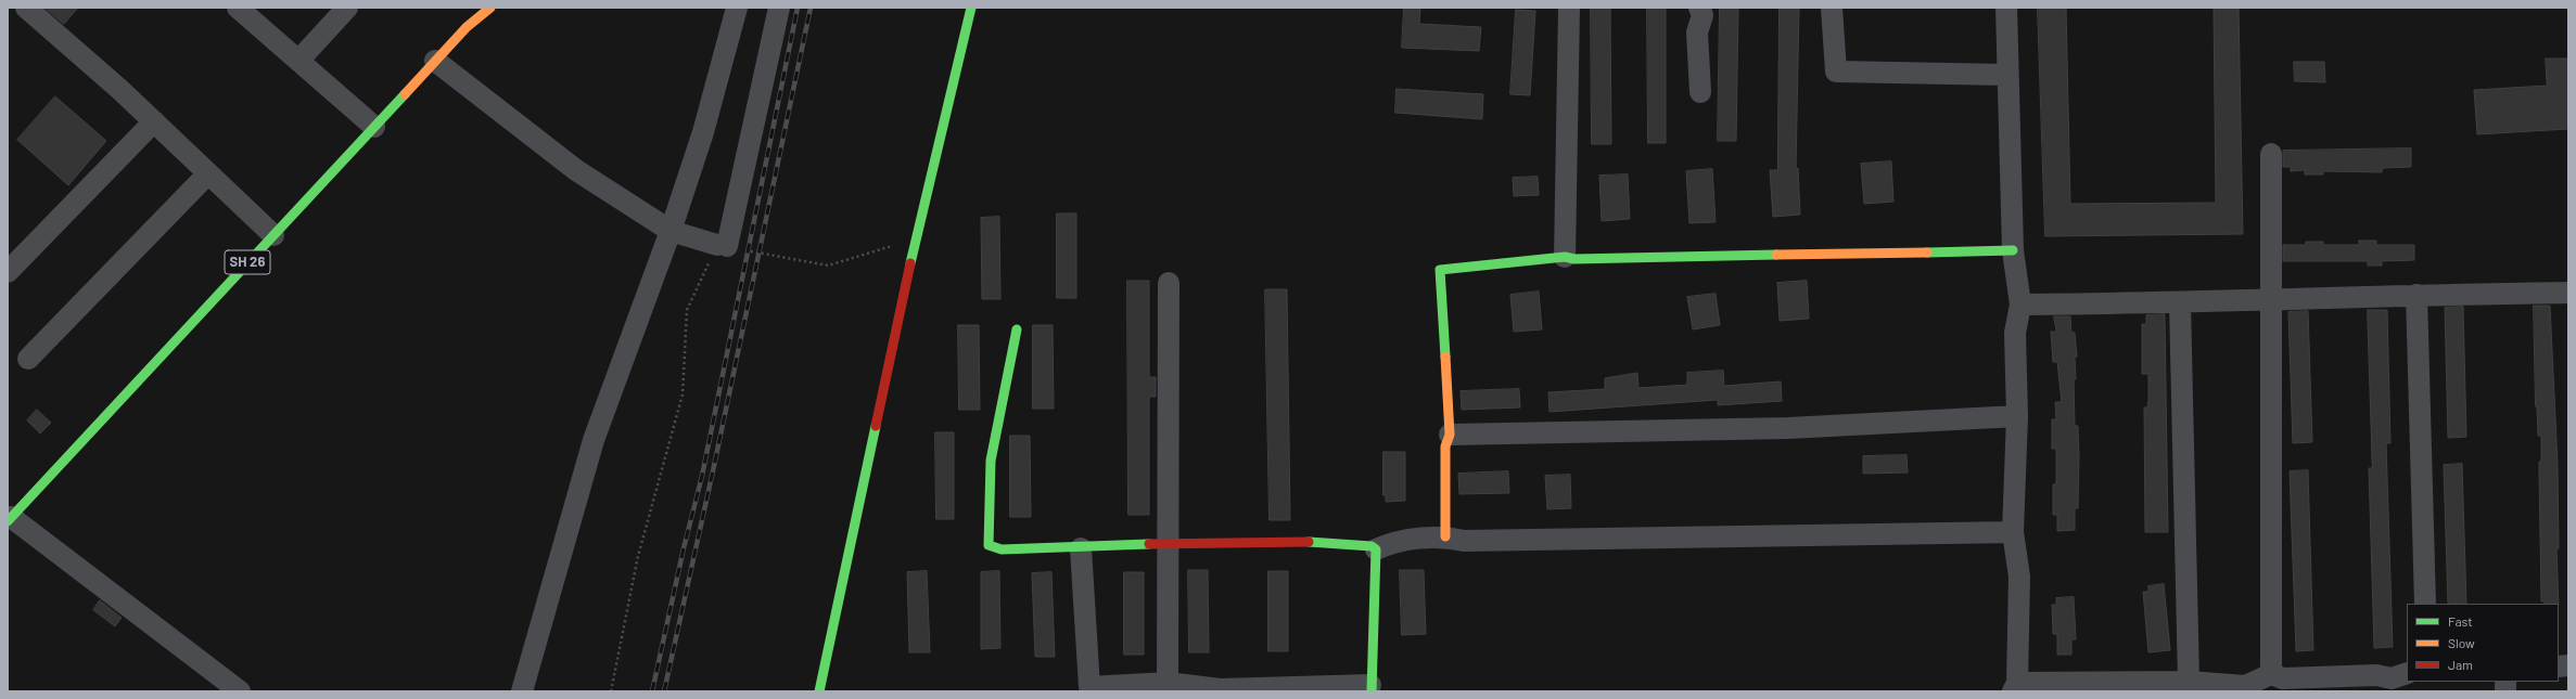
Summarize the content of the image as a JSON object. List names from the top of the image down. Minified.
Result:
{"streets":{"street":["SH 26"]},"legend":["Fast","Slow","Jam"]}
